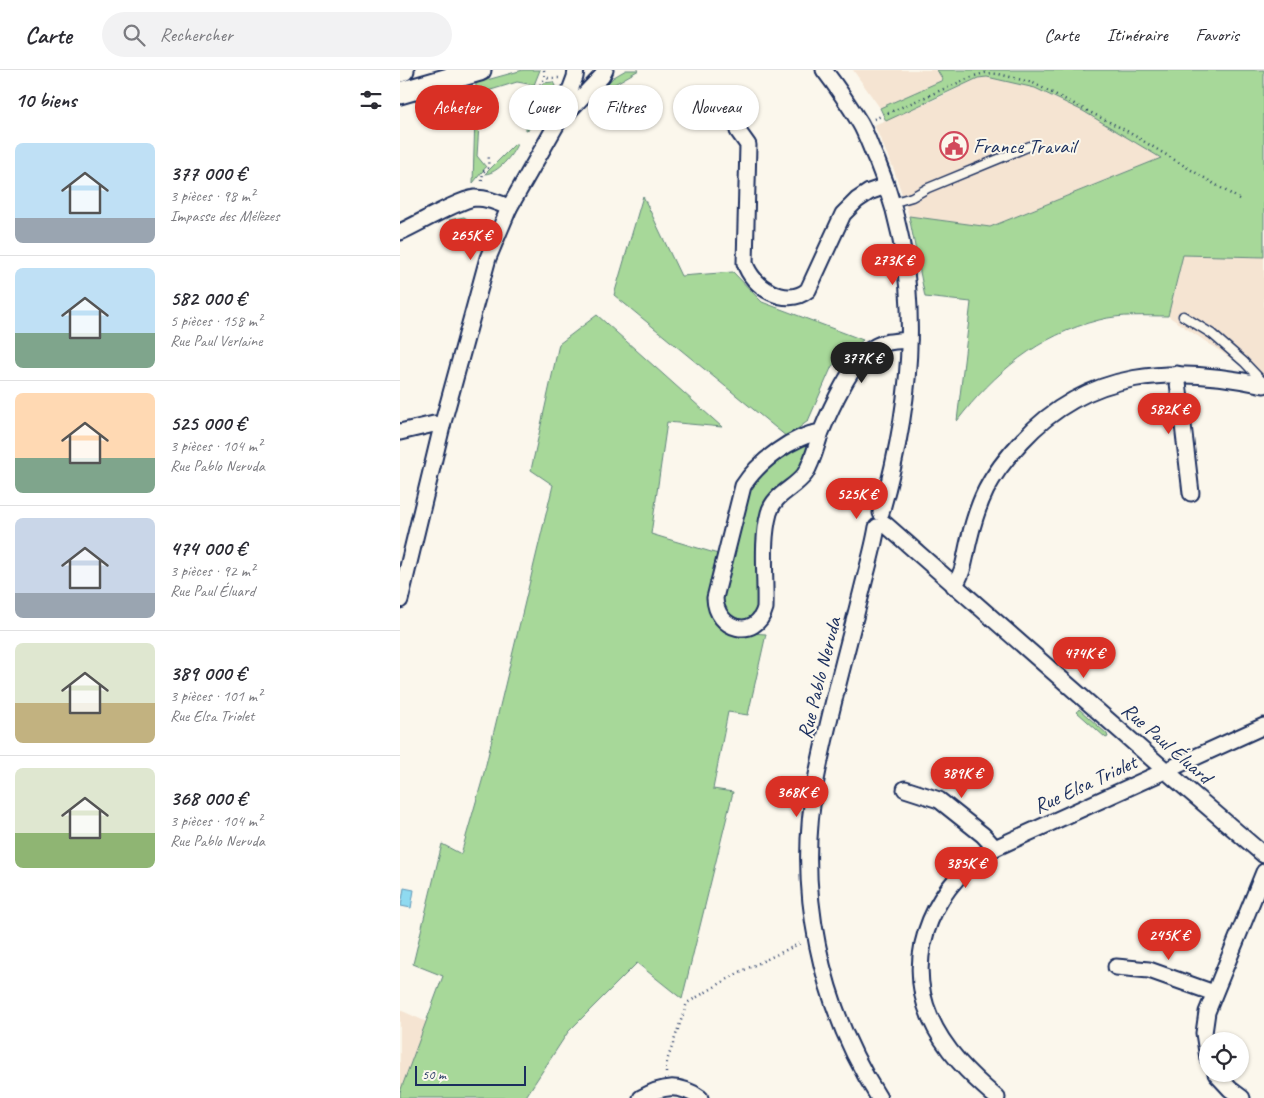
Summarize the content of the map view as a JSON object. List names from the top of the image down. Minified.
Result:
{"streets":{"street":["Rue Pablo Neruda","Rue Paul Éluard","Rue Elsa Triolet"]},"crossings":[["Rue Pablo Neruda","Rue Paul Éluard"],["Rue Paul Éluard","Rue Elsa Triolet"]],"places":{"public building":["France Travail"]},"scale_bar":"50 m","page":{"header":"Carte","search":"Rechercher","nav":["Carte","Itinéraire","Favoris"],"heading":"10 biens","chip":["Acheter","Louer","Filtres","Nouveau"],"list":[{"name":"377 000 €","note":"3 pièces · 98 m² · Impasse des Mélèzes"},{"name":"582 000 €","note":"5 pièces · 158 m² · Rue Paul Verlaine"},{"name":"525 000 €","note":"3 pièces · 104 m² · Rue Pablo Neruda"},{"name":"474 000 €","note":"3 pièces · 92 m² · Rue Paul Éluard"},{"name":"389 000 €","note":"3 pièces · 101 m² · Rue Elsa Triolet"},{"name":"368 000 €","note":"3 pièces · 104 m² · Rue Pablo Neruda"}],"price":["265K €","273K €","377K €","582K €","525K €","474K €","389K €","368K €","385K €","245K €"],"scale":"50 m"}}
